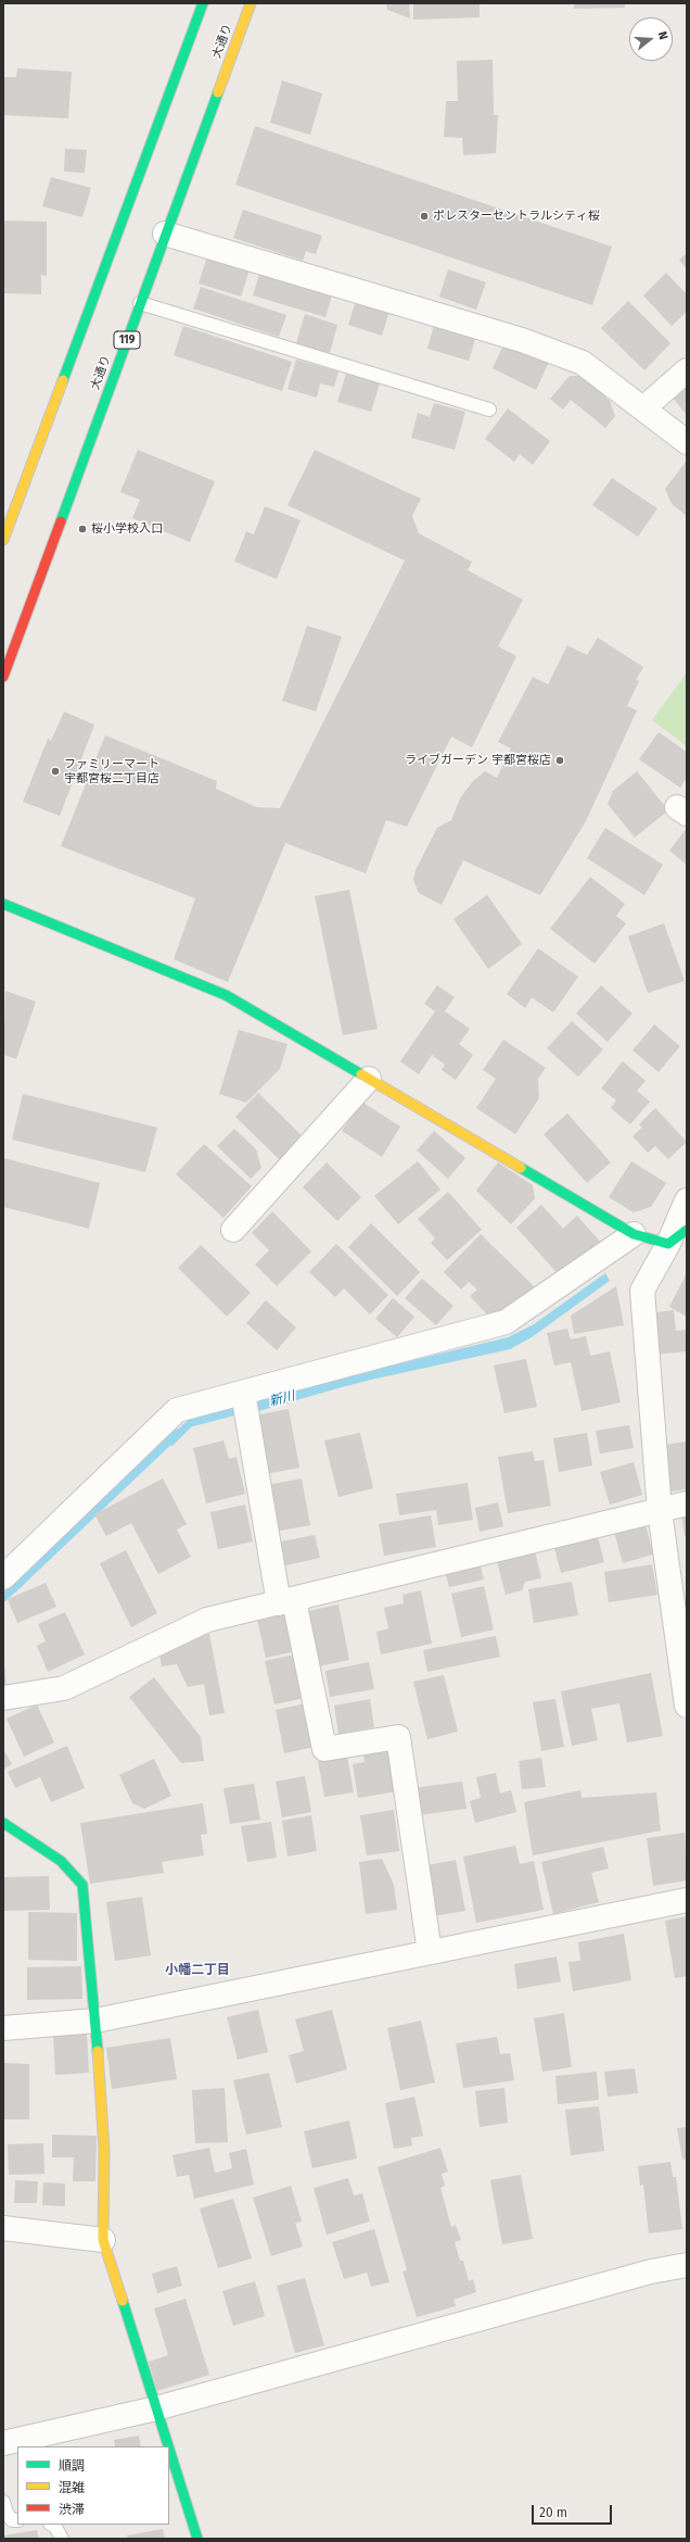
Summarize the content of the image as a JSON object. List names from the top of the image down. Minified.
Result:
{"streets":{"main road":["大通り","119"]},"districts":["小幡二丁目"],"water":["新川"],"places":["ポレスターセントラルシティ桜","桜小学校入口","ライブガーデン 宇都宮桜店","ファミリーマート 宇都宮桜二丁目店"],"legend":["順調","混雑","渋滞"],"scale_bar":"20 m","north":"right"}
